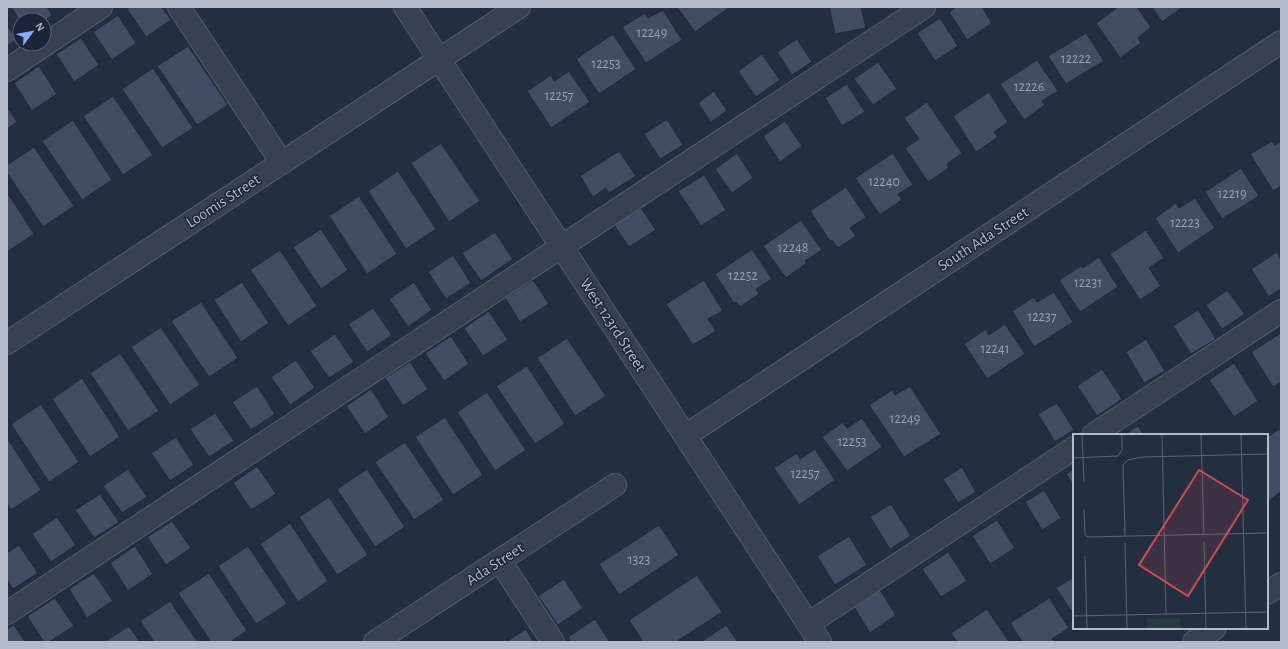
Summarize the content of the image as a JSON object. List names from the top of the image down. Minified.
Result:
{"streets":{"street":["Loomis Street","South Ada Street","West 123rd Street","Ada Street"]},"crossings":[["Loomis Street","West 123rd Street"],["South Ada Street","West 123rd Street"]],"house_numbers":["12249","12222","12253","12226","12257","12240","12219","12223","12248","12252","12231","12237","12241","12249","12253","12257","1323"],"north":"top right"}
